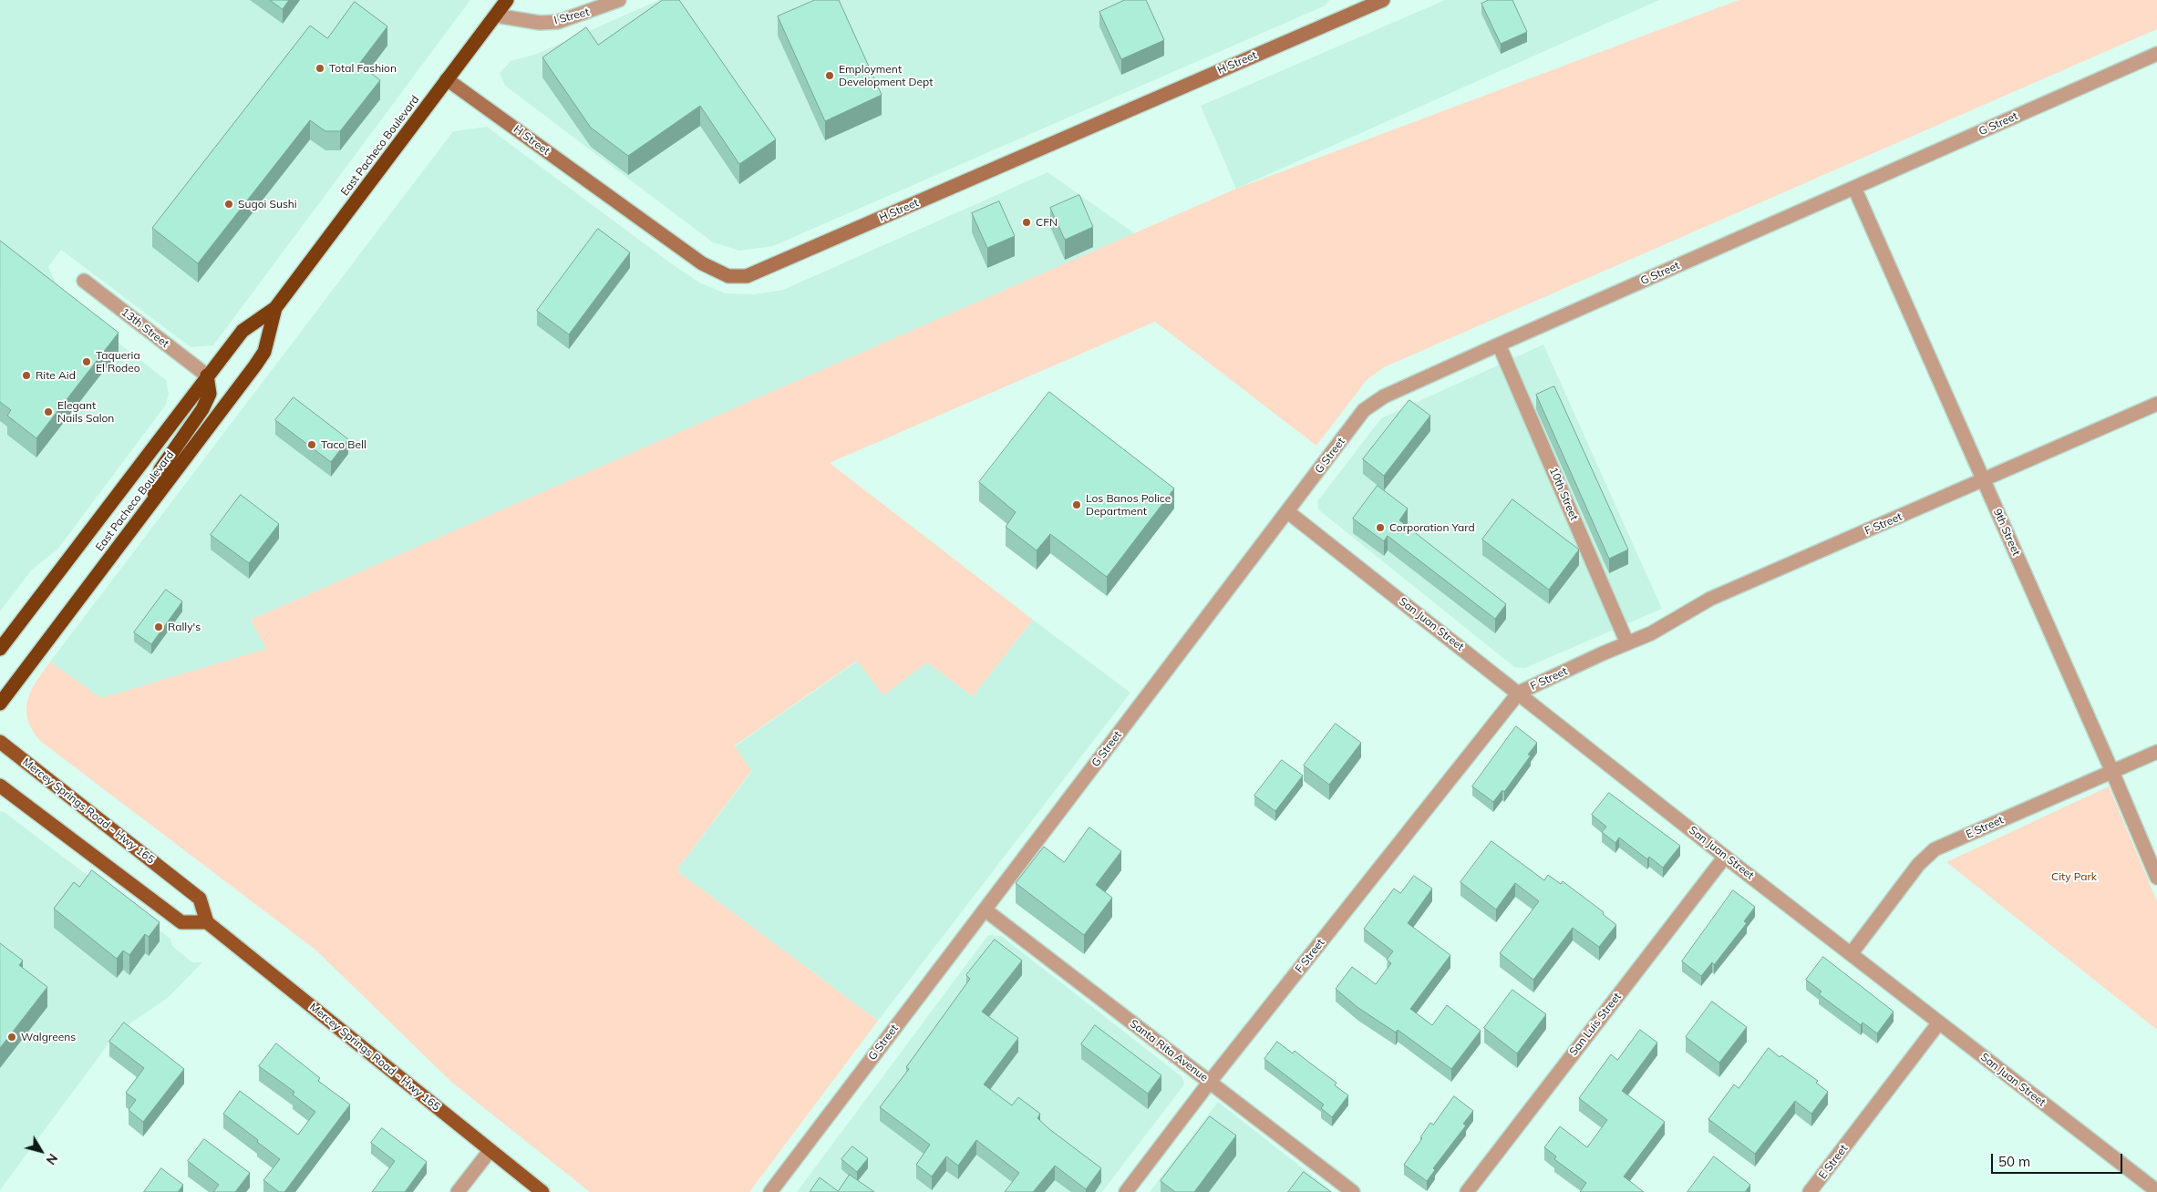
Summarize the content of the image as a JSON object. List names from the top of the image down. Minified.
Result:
{"streets":{"highway":["East Pacheco Boulevard"],"main road":["Mercey Springs Road - Hwy 165"],"street":["I Street","H Street","G Street","13th Street","10th Street","F Street","9th Street","San Juan Street","E Street","San Luis Street","Santa Rita Avenue"]},"crossings":[["I Street","East Pacheco Boulevard"],["H Street","East Pacheco Boulevard"],["G Street","10th Street"],["G Street","9th Street"],["G Street","San Juan Street"],["G Street","Santa Rita Avenue"],["East Pacheco Boulevard","13th Street"],["10th Street","F Street"],["F Street","9th Street"],["F Street","San Juan Street"],["F Street","Santa Rita Avenue"],["9th Street","E Street"],["San Juan Street","E Street"],["San Juan Street","San Luis Street"]],"parks":["City Park"],"places":["Total Fashion","Employment Development Dept","Sugoi Sushi","CFN","Taqueria El Rodeo","Rite Aid","Elegant Nails Salon","Taco Bell","Los Banos Police Department","Corporation Yard","Rally's","Walgreens"],"scale_bar":"50 m","north":"bottom right"}
